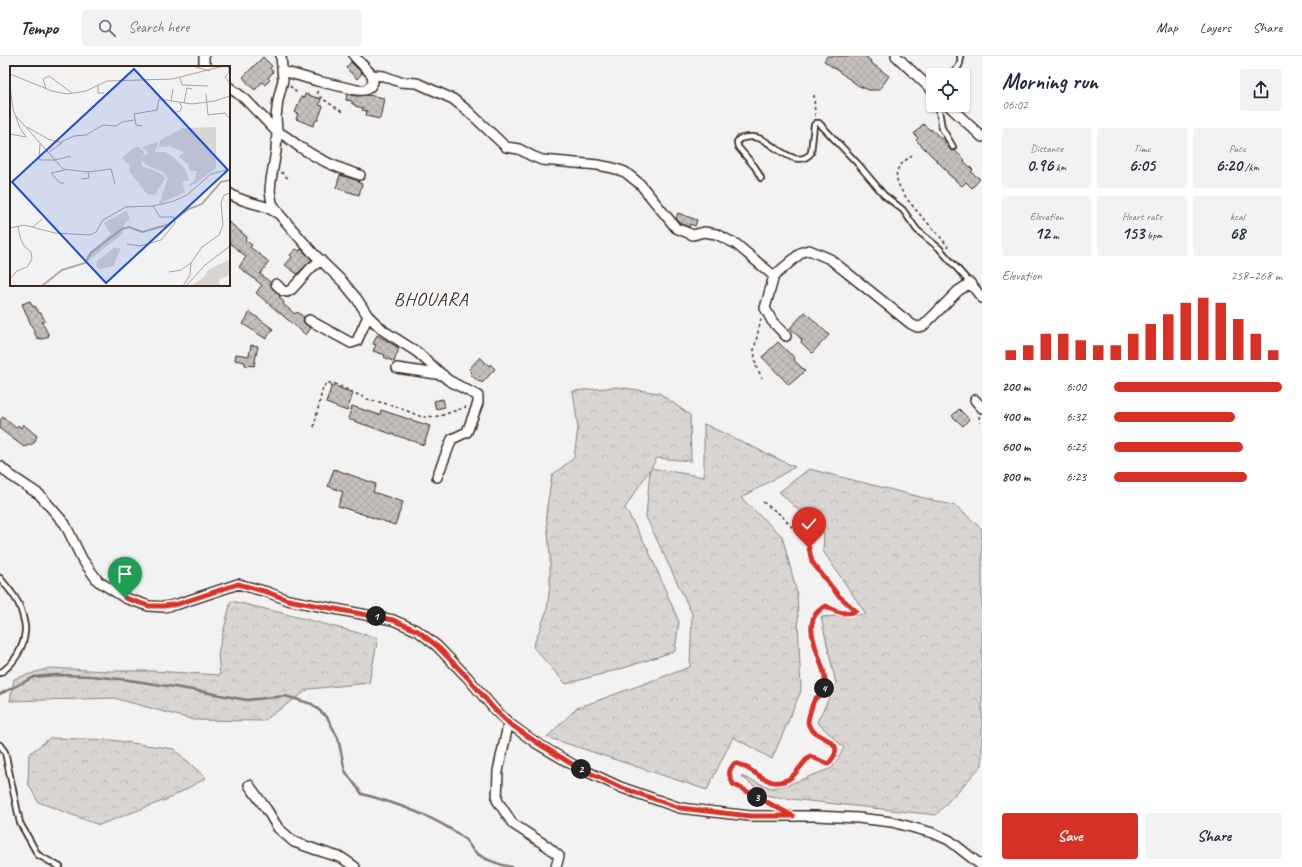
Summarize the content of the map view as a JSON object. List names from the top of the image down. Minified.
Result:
{"districts":["BHOUARA"],"page":{"header":"Tempo","search":"Search here","nav":["Map","Layers","Share"],"heading":["Morning run","06:02"],"stats":[["Distance","0.96 km"],["Time","6:05"],["Pace","6:20 /km"],["Elevation","12 m"],["Heart rate","153 bpm"],["kcal","68"]],"chart":["Elevation","258–268 m"],"list":[{"name":"200 m","note":"6:00"},{"name":"400 m","note":"6:32"},{"name":"600 m","note":"6:25"},{"name":"800 m","note":"6:23"}],"pins":["1","4","2","3"],"buttons":["Save","Share"]}}
